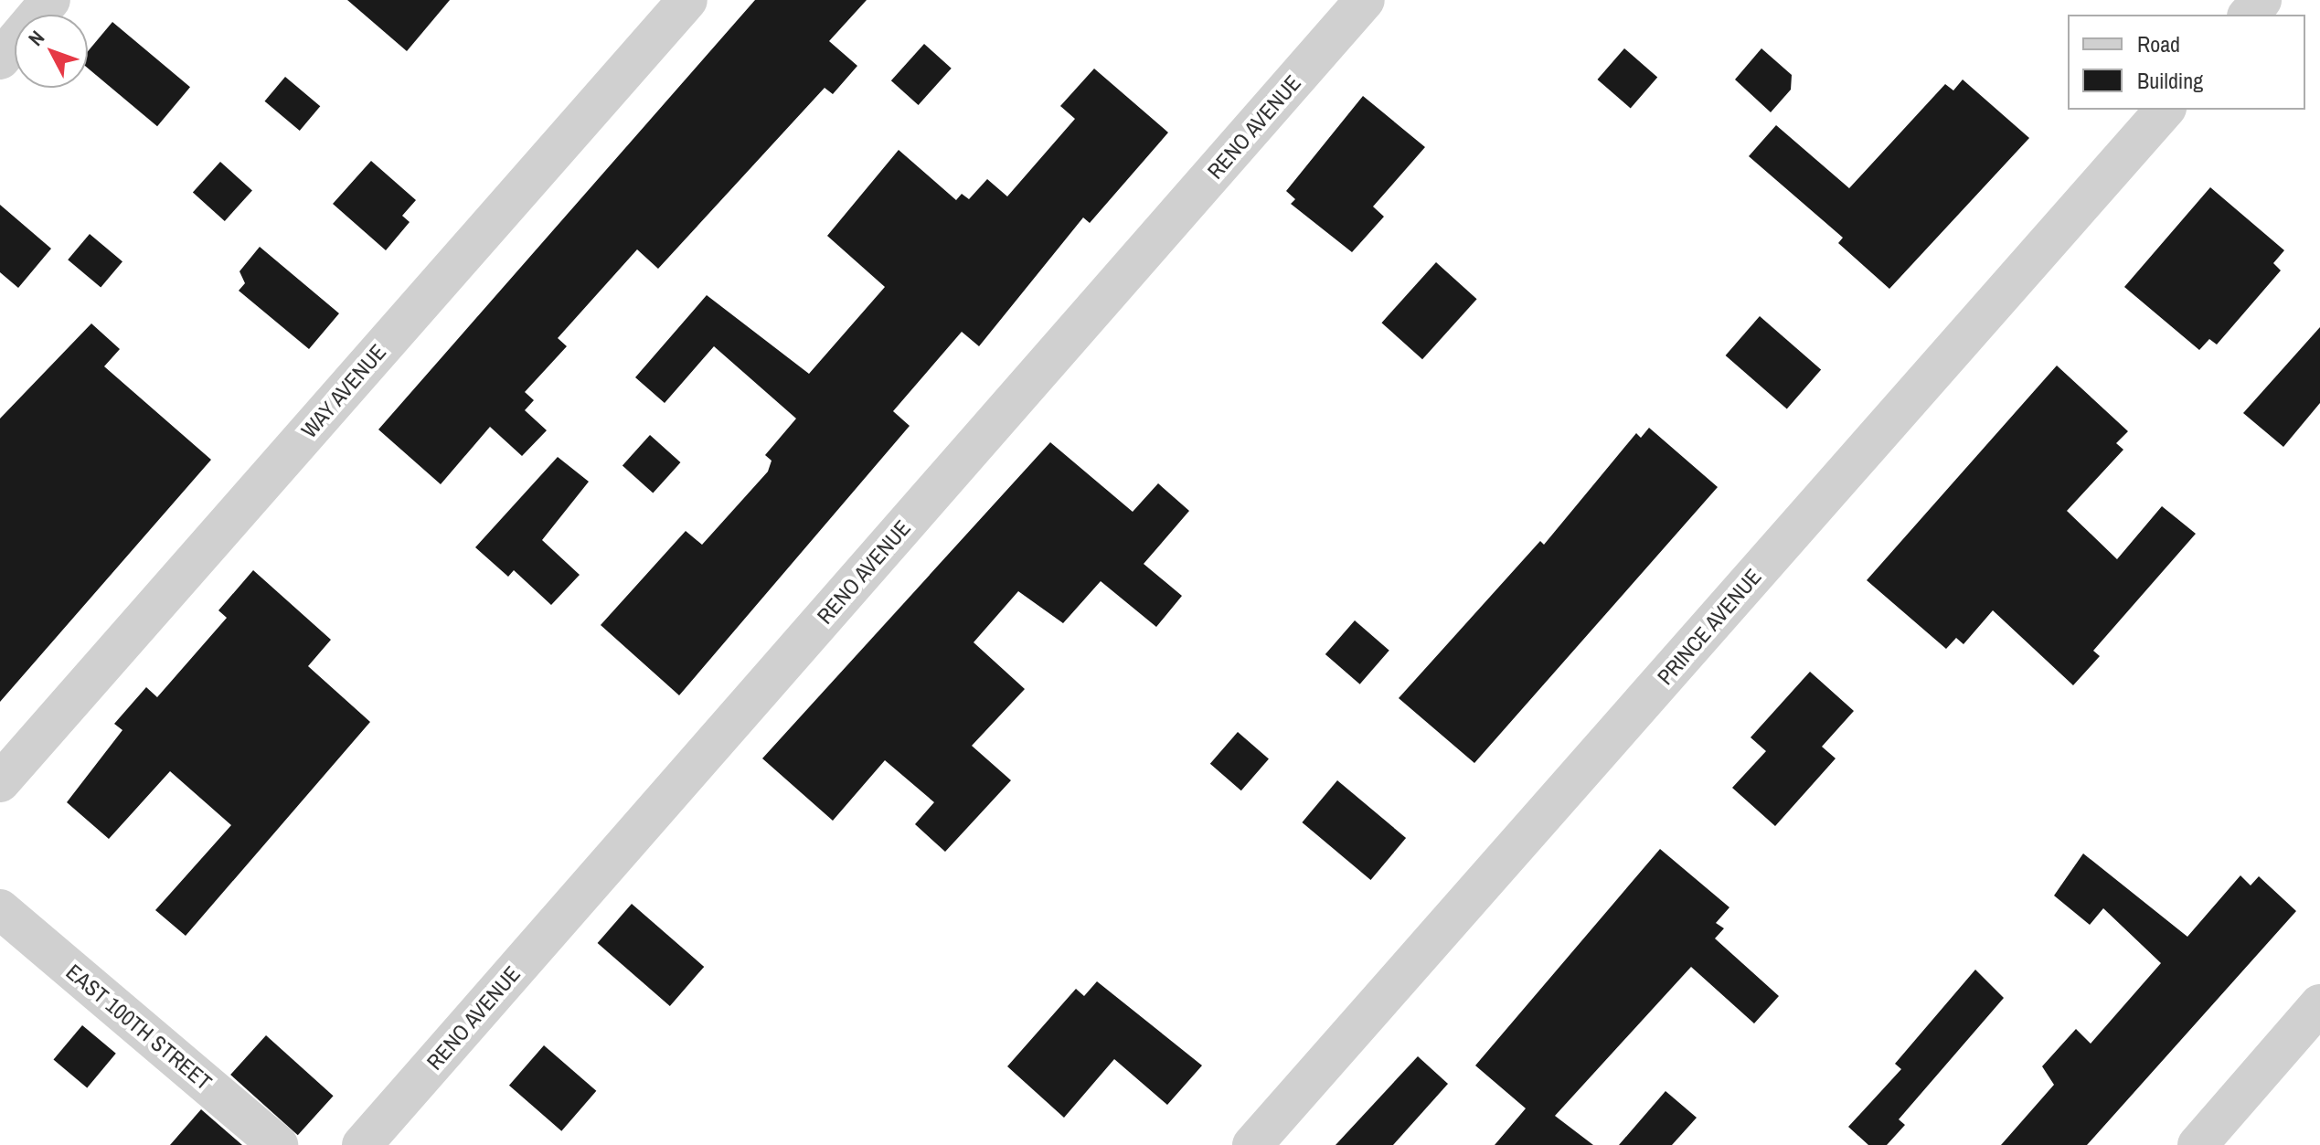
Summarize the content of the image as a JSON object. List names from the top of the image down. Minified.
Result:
{"streets":{"street":["RENO AVENUE","WAY AVENUE","PRINCE AVENUE","EAST 100TH STREET"]},"legend":["Road","Building"],"north":"top left"}
